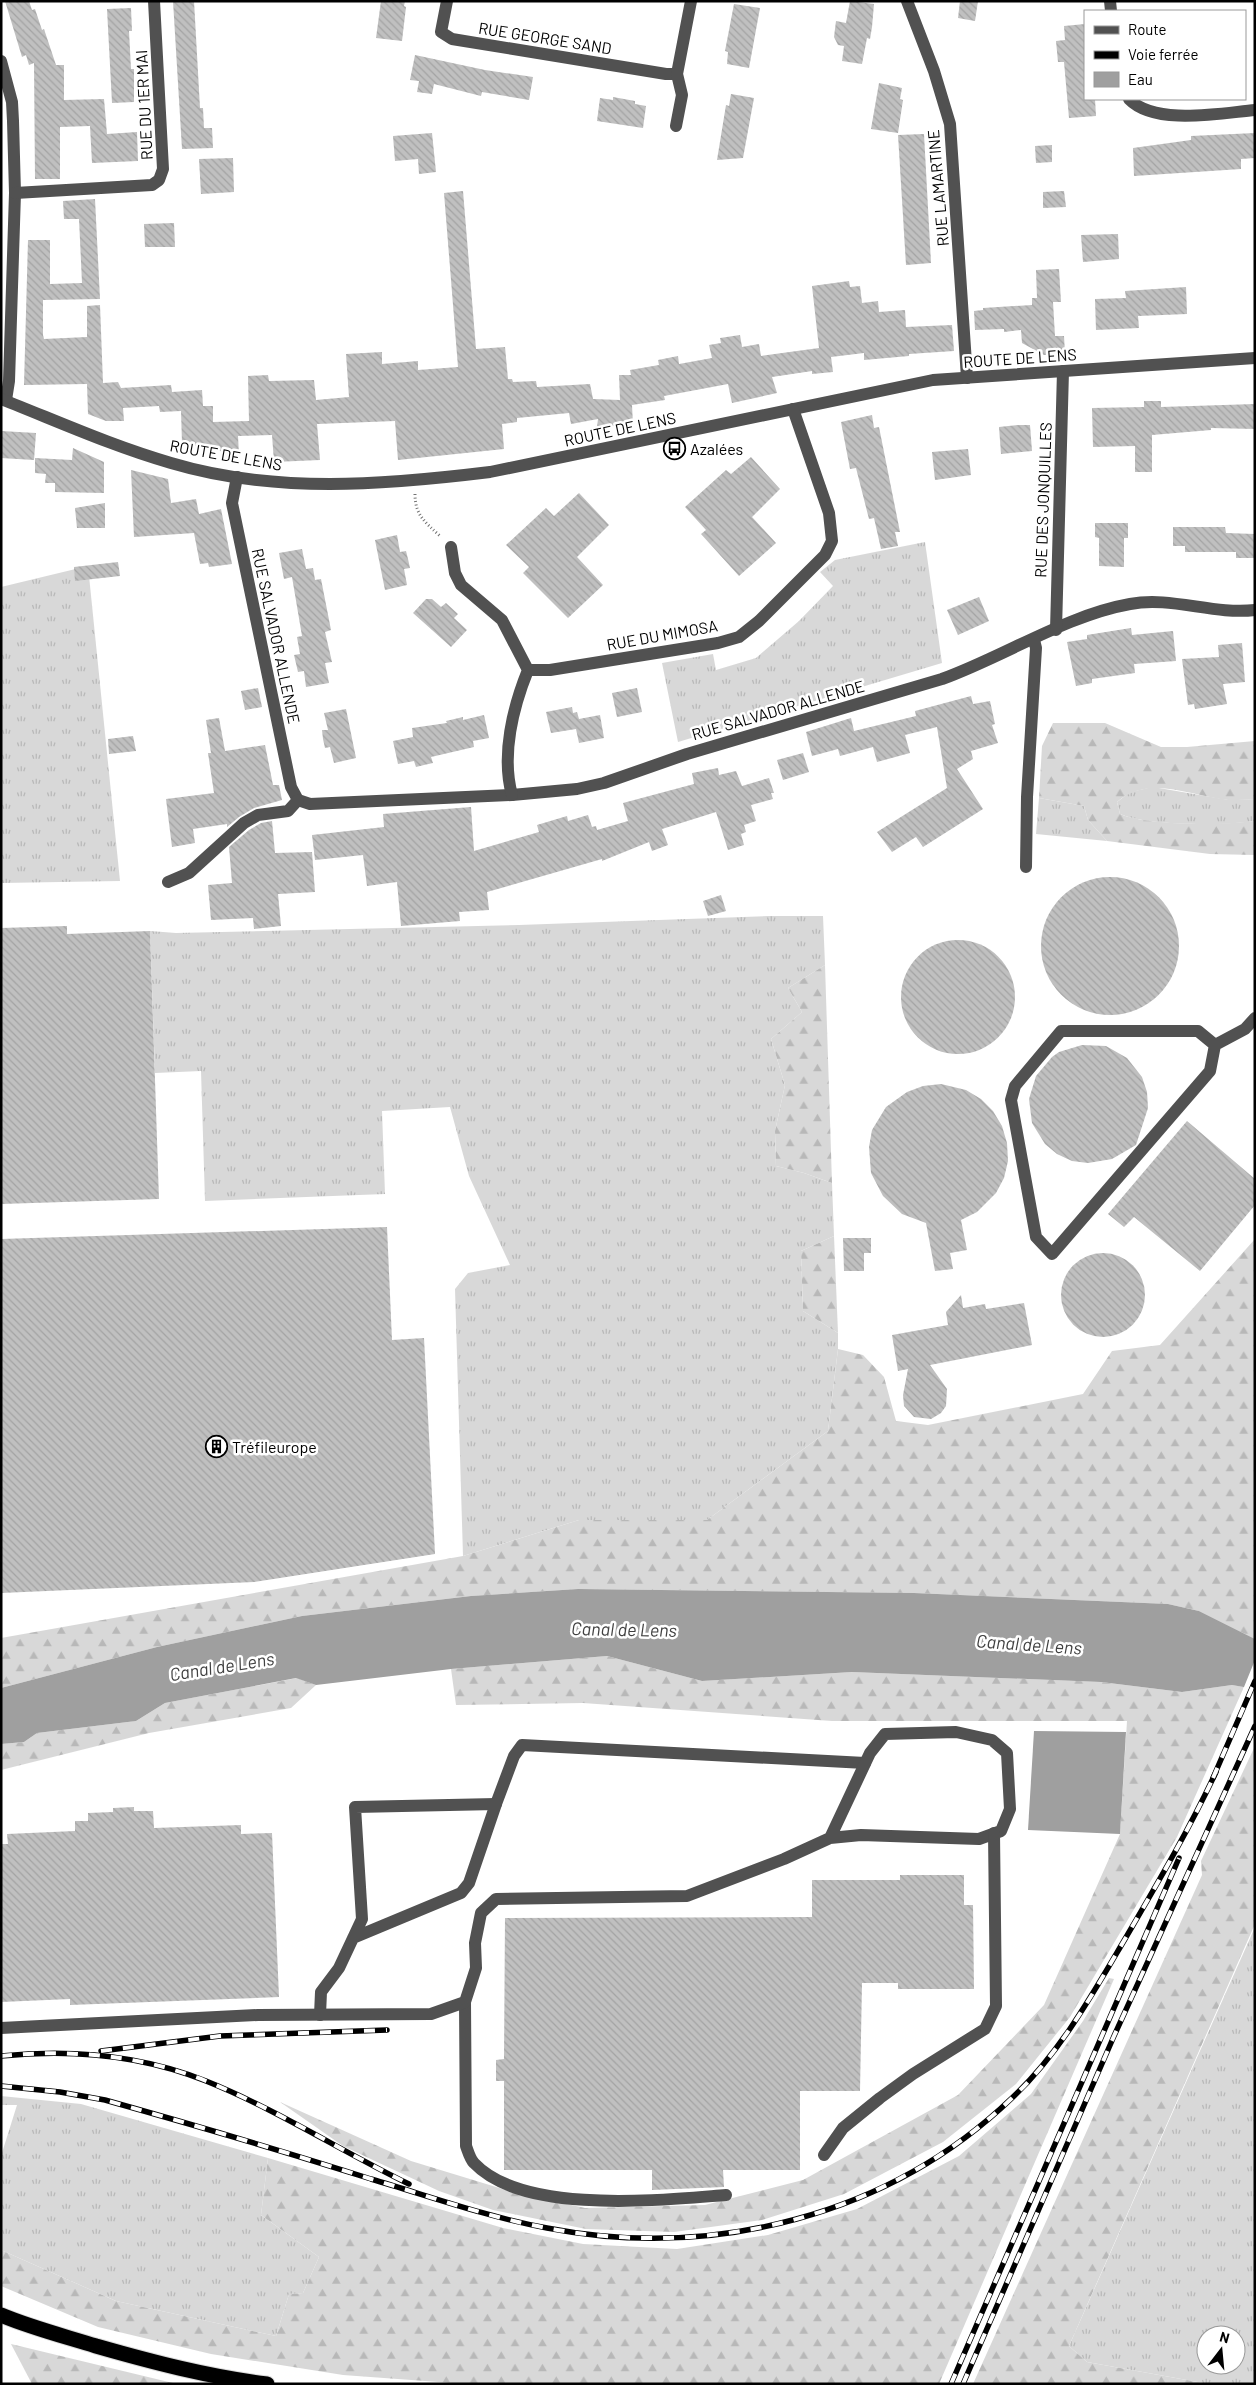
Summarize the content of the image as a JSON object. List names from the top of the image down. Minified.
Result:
{"streets":{"street":["RUE GEORGE SAND","RUE DU 1ER MAI","RUE LAMARTINE","ROUTE DE LENS","RUE DES JONQUILLES","RUE DU MIMOSA","RUE SALVADOR ALLENDE"]},"crossings":[["RUE LAMARTINE","ROUTE DE LENS"],["ROUTE DE LENS","RUE DES JONQUILLES"],["ROUTE DE LENS","RUE DU MIMOSA"],["ROUTE DE LENS","RUE SALVADOR ALLENDE"],["RUE DES JONQUILLES","RUE SALVADOR ALLENDE"]],"water":["Canal de Lens"],"places":{"bus stop":["Azalées"],"building":["Tréfileurope"]},"legend":["Route","Voie ferrée","Eau"],"north":"top"}
